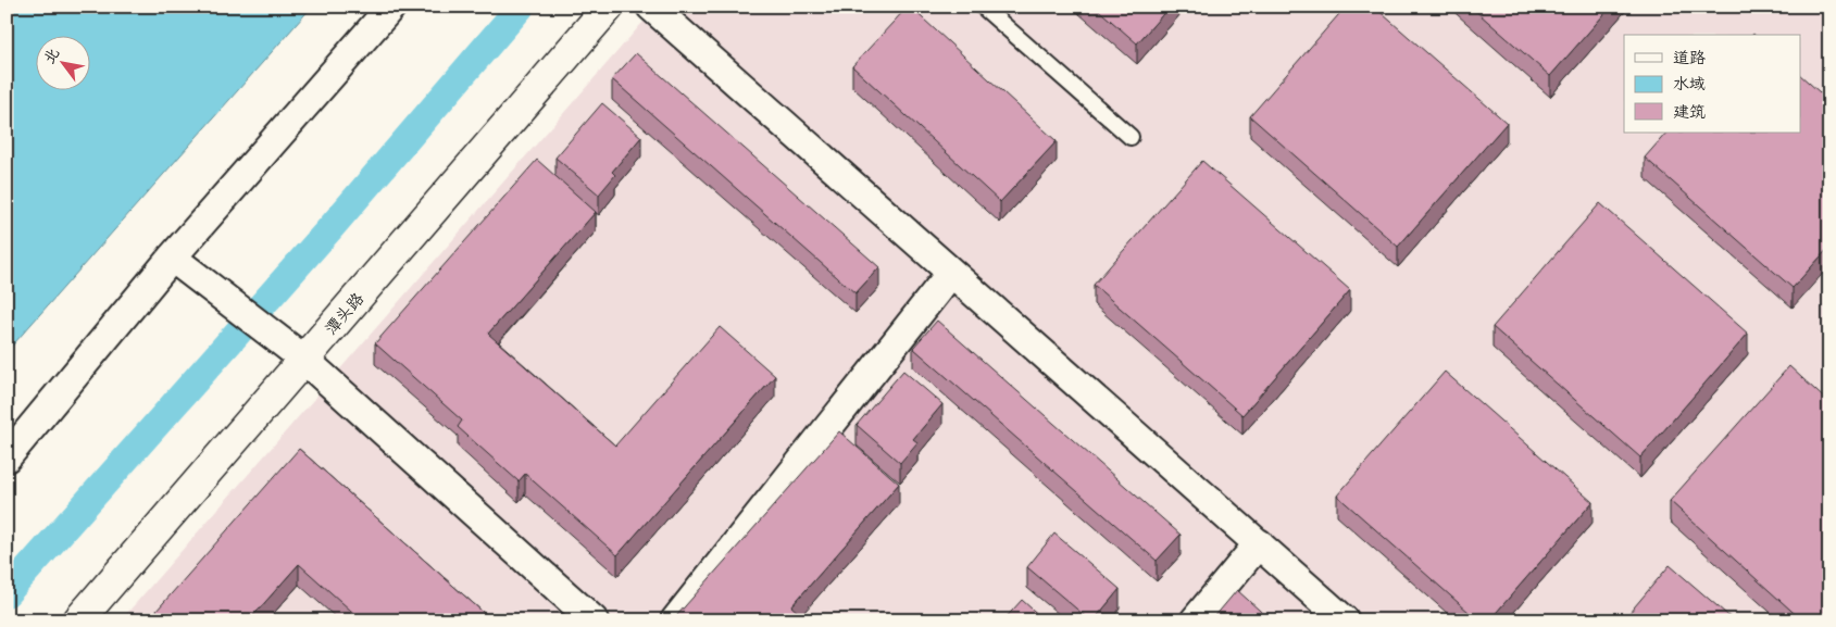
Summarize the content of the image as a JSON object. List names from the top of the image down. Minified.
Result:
{"streets":{"street":["潭头路"]},"legend":["道路","水域","建筑"],"north":"top left"}
